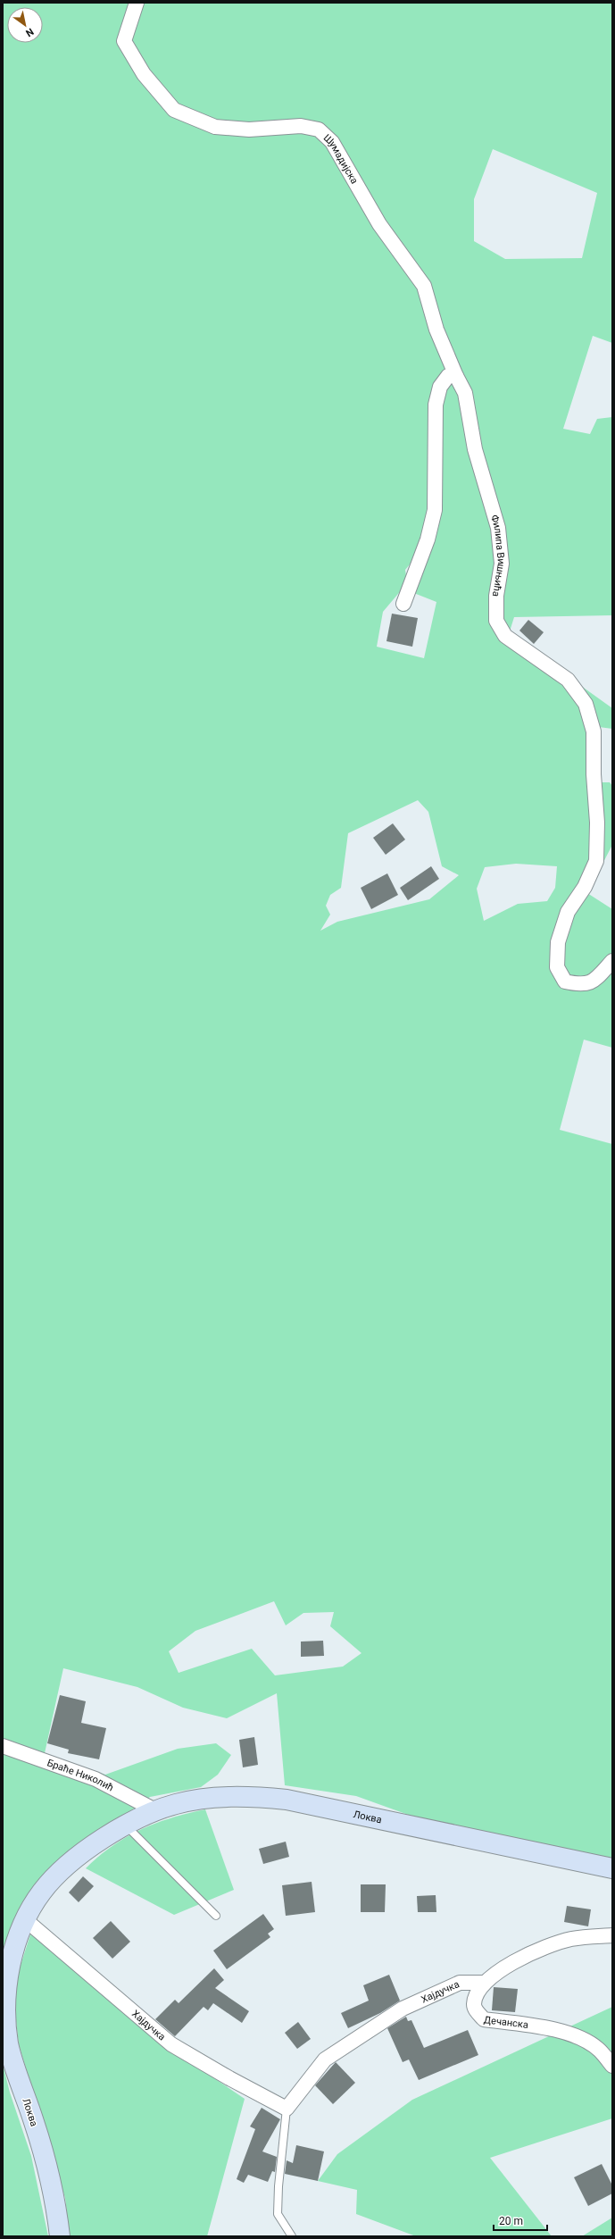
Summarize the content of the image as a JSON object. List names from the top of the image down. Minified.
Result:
{"streets":{"main road":["Локва"],"street":["Шумадијска","Филипа Вишњића","Браће Николић","Хајдучка","Дечанска"]},"crossings":[["Шумадијска","Филипа Вишњића"],["Браће Николић","Локва"],["Локва","Хајдучка"],["Хајдучка","Дечанска"]],"scale_bar":"20 m","north":"bottom right"}
